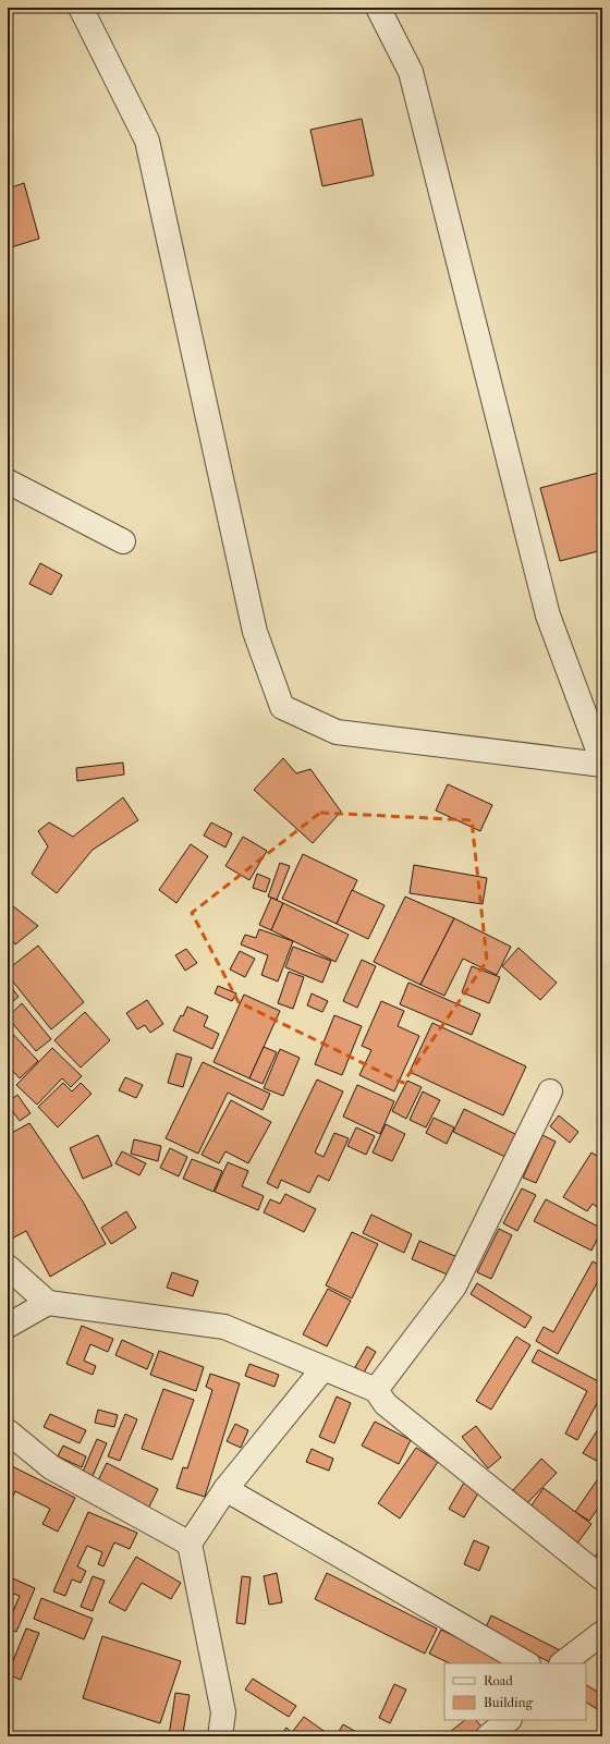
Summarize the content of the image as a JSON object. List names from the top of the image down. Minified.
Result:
{"legend":["Road","Building"]}
